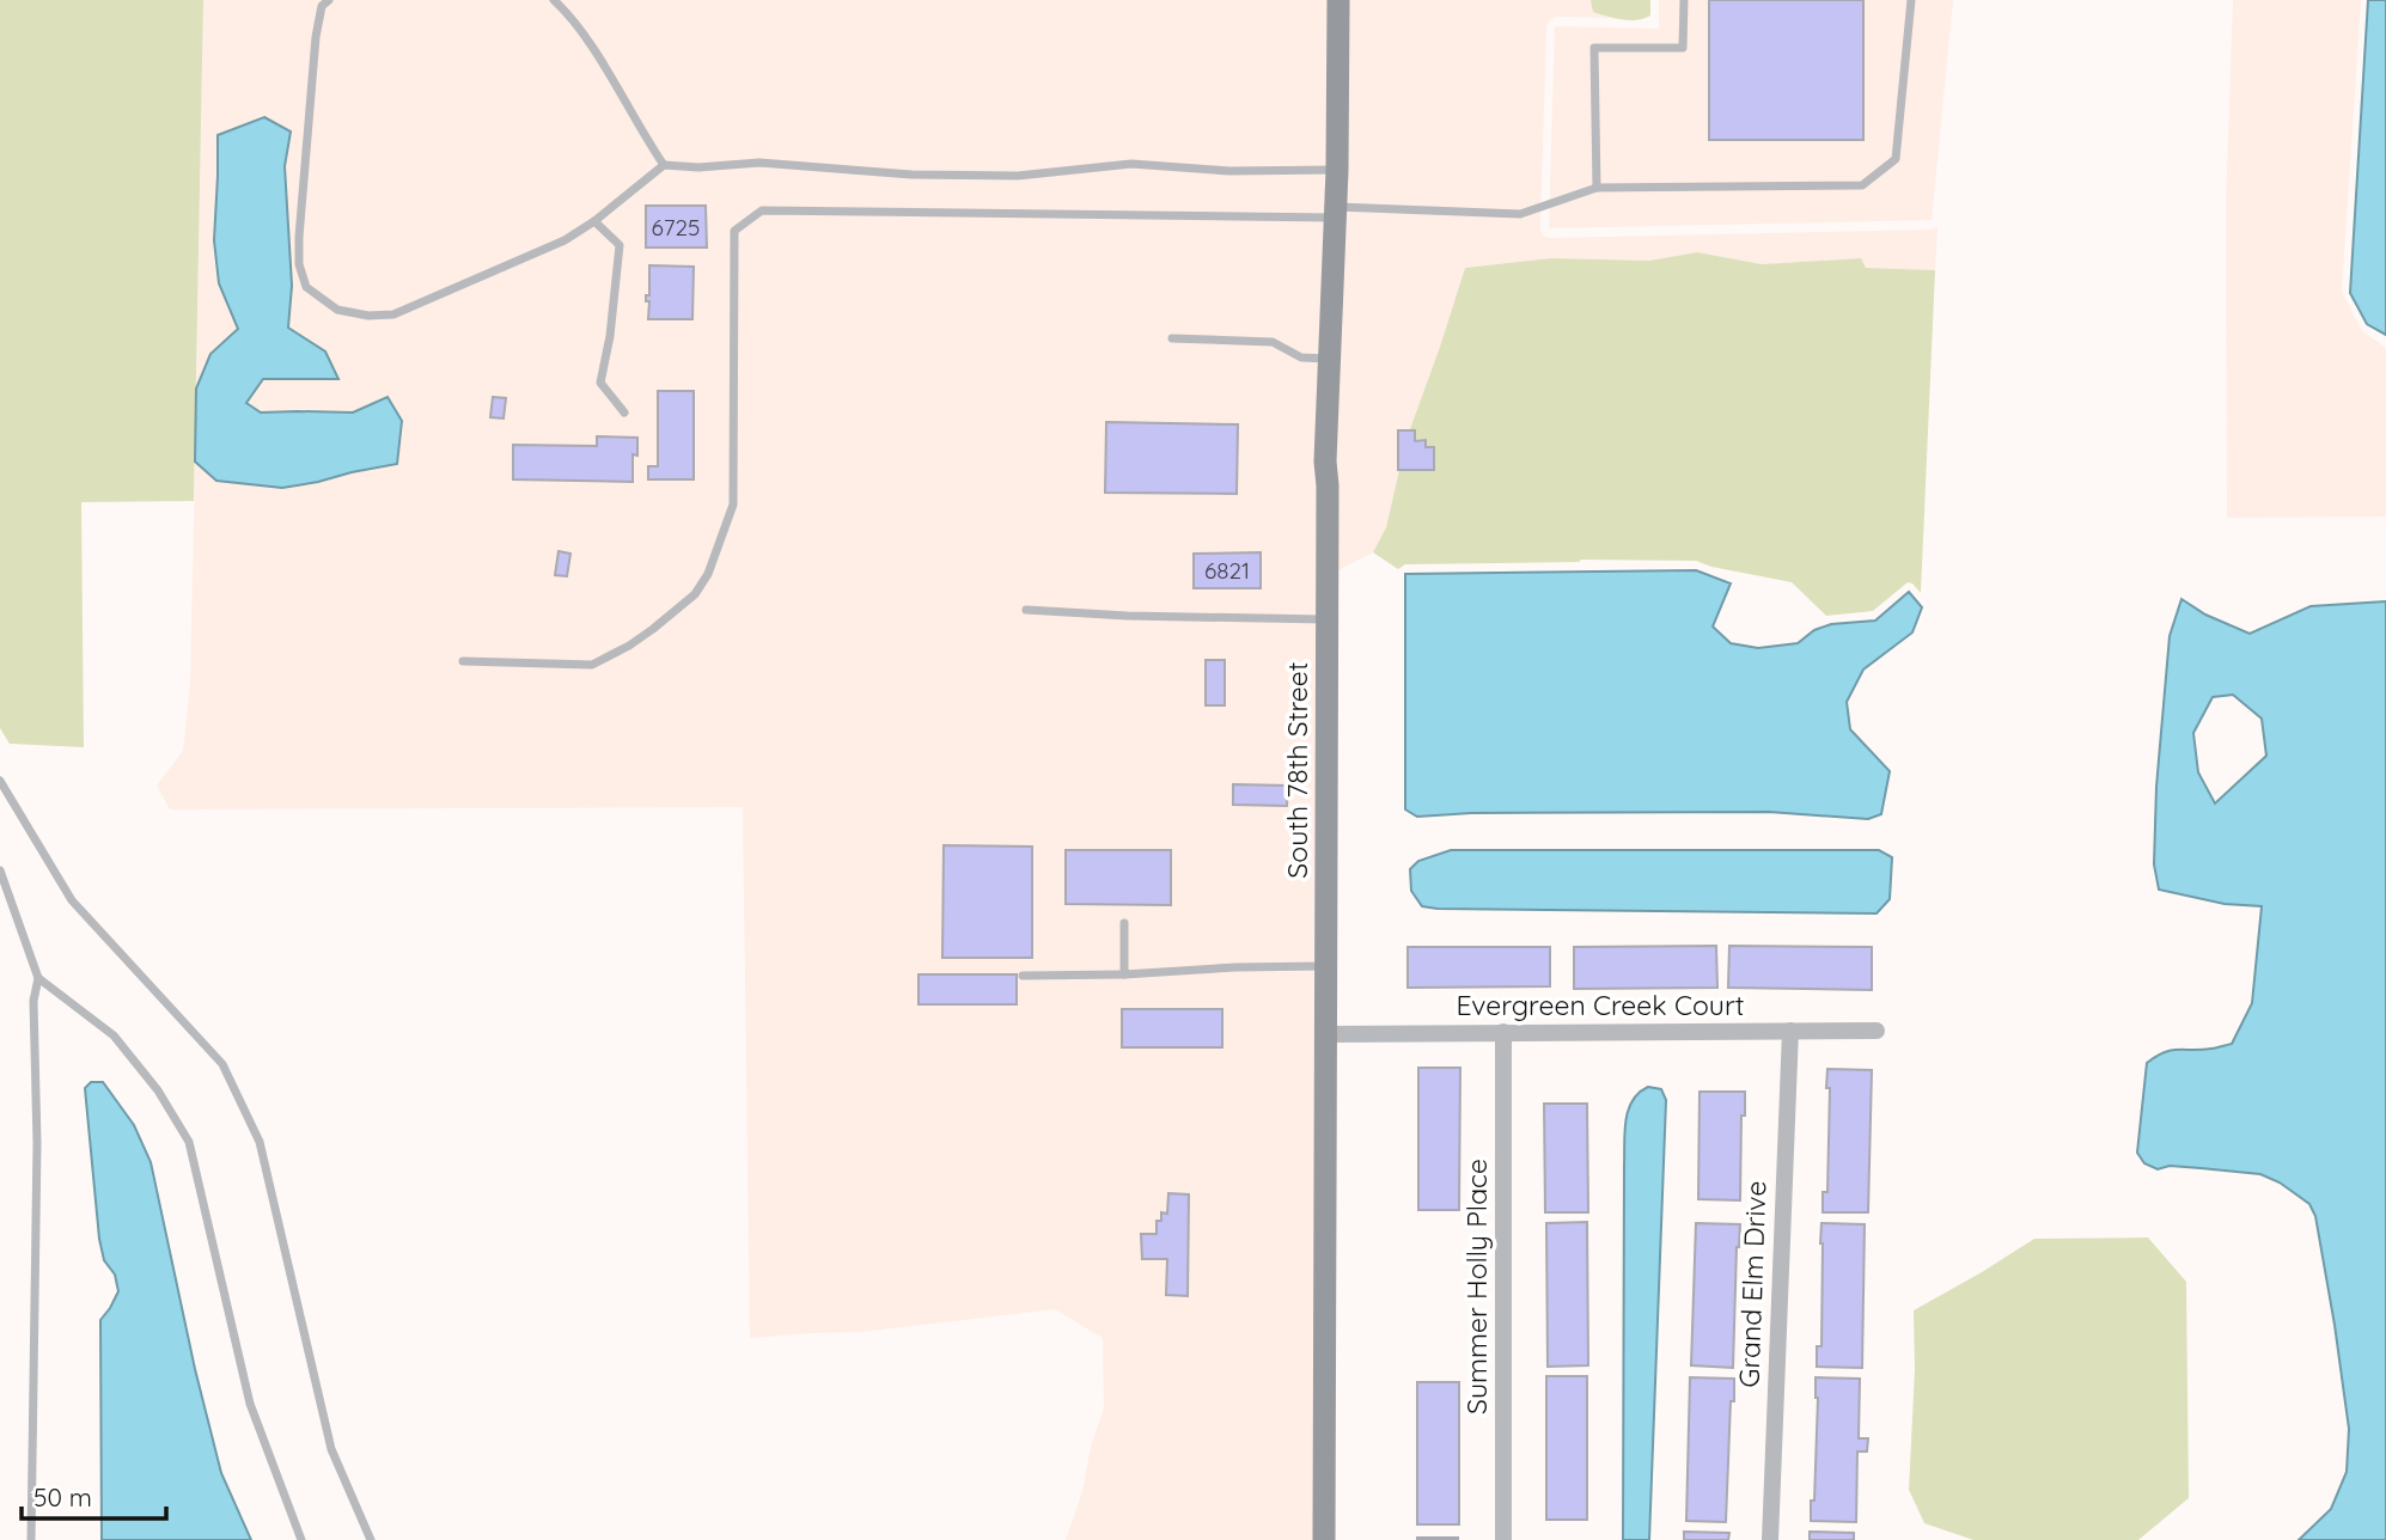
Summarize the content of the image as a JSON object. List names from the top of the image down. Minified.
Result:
{"streets":{"street":["South 78th Street","Evergreen Creek Court","Grand Elm Drive","Summer Holly Place"]},"crossings":[["South 78th Street","Evergreen Creek Court"],["Evergreen Creek Court","Grand Elm Drive"],["Evergreen Creek Court","Summer Holly Place"]],"house_numbers":["6725","6821"],"scale_bar":"50 m"}
